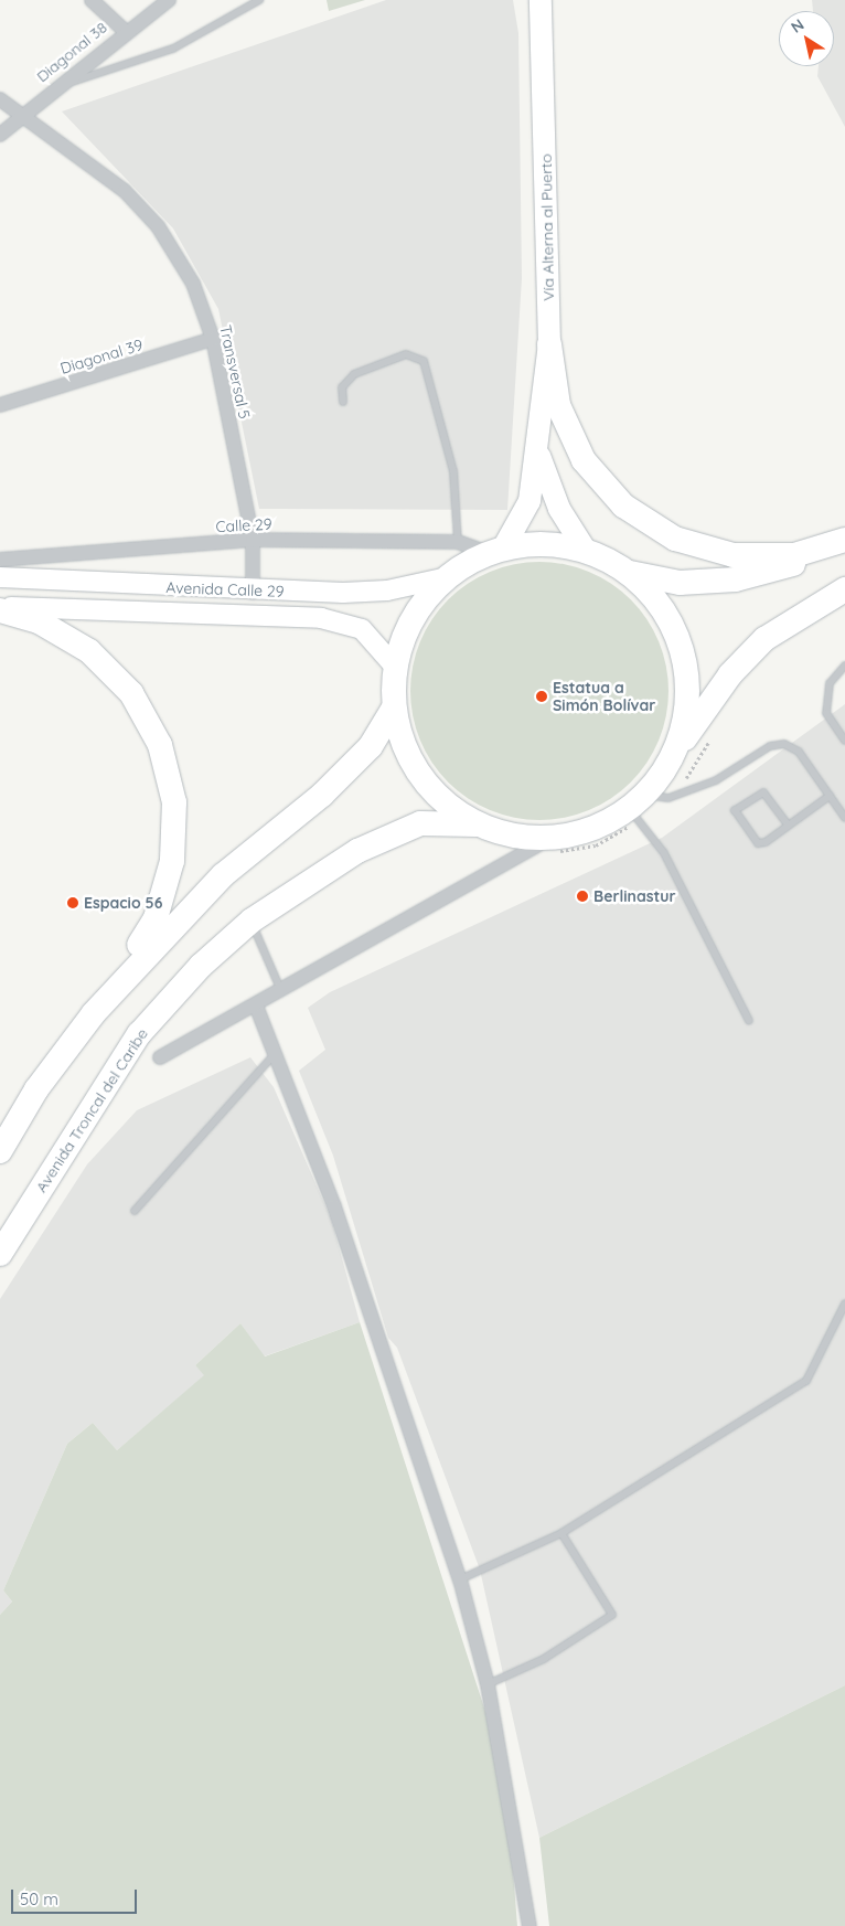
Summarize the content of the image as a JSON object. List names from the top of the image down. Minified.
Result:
{"streets":{"highway":["Avenida Troncal del Caribe"],"main road":["Vía Alterna al Puerto","Avenida Calle 29"],"street":["Diagonal 38","Diagonal 39","Transversal 5","Calle 29"]},"crossings":[["Diagonal 38","Transversal 5"],["Vía Alterna al Puerto","Calle 29"],["Diagonal 39","Transversal 5"],["Transversal 5","Calle 29"],["Transversal 5","Avenida Calle 29"]],"places":["Estatua a Simón Bolívar","Berlinastur","Espacio 56"],"scale_bar":"50 m","north":"top left"}
